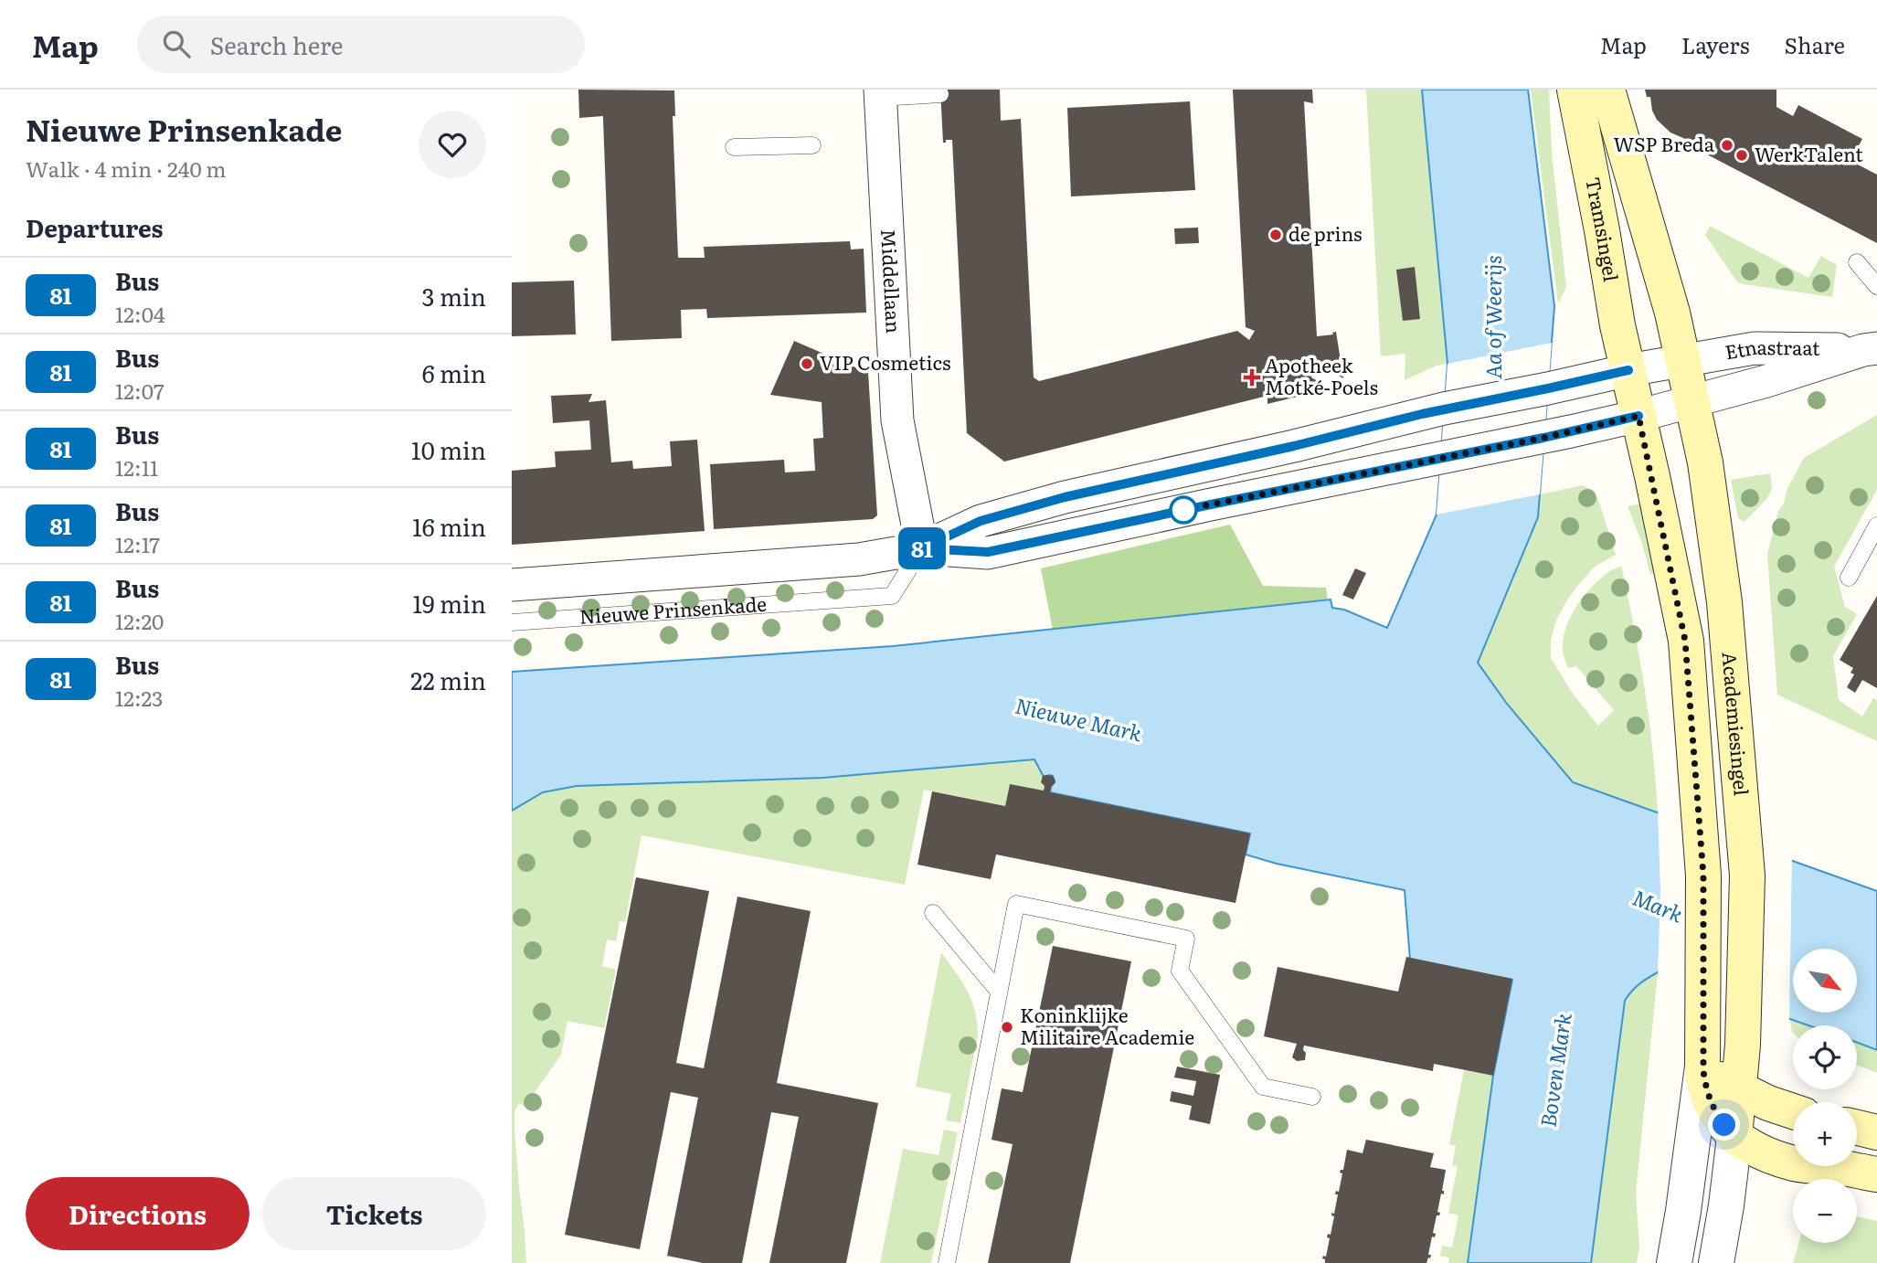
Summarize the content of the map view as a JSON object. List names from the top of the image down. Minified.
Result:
{"streets":{"main road":["Tramsingel","Academiesingel"],"street":["Middellaan","Etnastraat","Nieuwe Prinsenkade"]},"crossings":[["Tramsingel","Etnastraat"],["Tramsingel","Nieuwe Prinsenkade"],["Tramsingel","Academiesingel"],["Middellaan","Nieuwe Prinsenkade"],["Etnastraat","Nieuwe Prinsenkade"],["Etnastraat","Academiesingel"]],"water":["Aa of Weerijs","Nieuwe Mark","Mark","Boven Mark"],"places":{"other":["WSP Breda","WerkTalent","de prins","VIP Cosmetics","Koninklijke Militaire Academie"],"health":["Apotheek Motké-Poels"]},"lines":["bus line 81"],"north":"bottom right","page":{"header":"Map","search":"Search here","nav":["Map","Layers","Share"],"heading":[["Nieuwe Prinsenkade","Walk · 4 min · 240 m"],"Departures"],"on_map":"81","list":[{"mark":"81","name":"Bus","note":"12:04","value":"3 min"},{"mark":"81","name":"Bus","note":"12:07","value":"6 min"},{"mark":"81","name":"Bus","note":"12:11","value":"10 min"},{"mark":"81","name":"Bus","note":"12:17","value":"16 min"},{"mark":"81","name":"Bus","note":"12:20","value":"19 min"},{"mark":"81","name":"Bus","note":"12:23","value":"22 min"}],"map_buttons":["+","−"],"buttons":["Directions","Tickets"]}}
